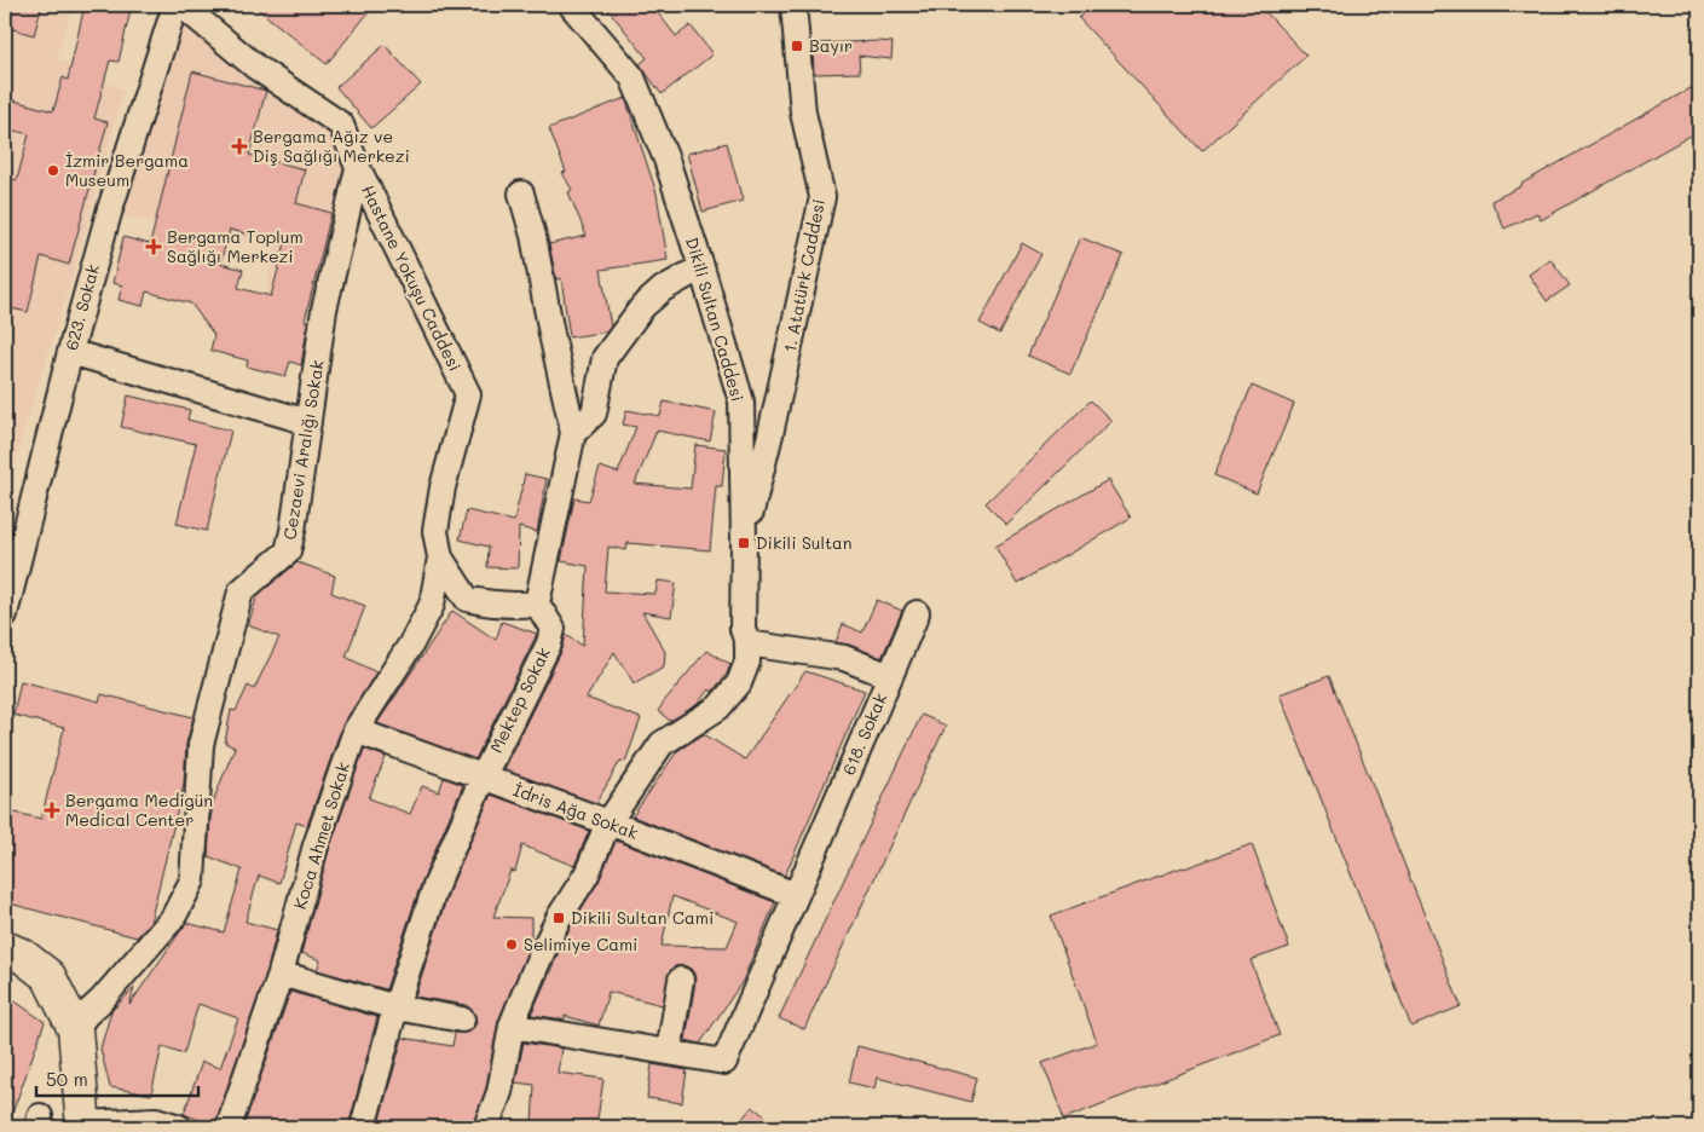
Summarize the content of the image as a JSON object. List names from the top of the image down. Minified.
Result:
{"streets":{"street":["1. Atatürk Caddesi","Hastane Yokuşu Caddesi","623. Sokak","Dikili Sultan Caddesi","Cezaevi Aralığı Sokak","Mektep Sokak","618. Sokak","İdris Ağa Sokak","Koca Ahmet Sokak"]},"crossings":[["1. Atatürk Caddesi","Dikili Sultan Caddesi"],["Hastane Yokuşu Caddesi","Cezaevi Aralığı Sokak"],["Hastane Yokuşu Caddesi","Koca Ahmet Sokak"],["Dikili Sultan Caddesi","618. Sokak"],["Dikili Sultan Caddesi","İdris Ağa Sokak"],["Mektep Sokak","İdris Ağa Sokak"],["618. Sokak","İdris Ağa Sokak"],["İdris Ağa Sokak","Koca Ahmet Sokak"]],"places":{"transit":["Bayır","Dikili Sultan","Dikili Sultan Cami"],"health":["Bergama Ağız ve Diş Sağlığı Merkezi","Bergama Toplum Sağlığı Merkezi","Bergama Medigün Medical Center"],"other":["İzmir Bergama Museum","Selimiye Cami"]},"scale_bar":"50 m"}
